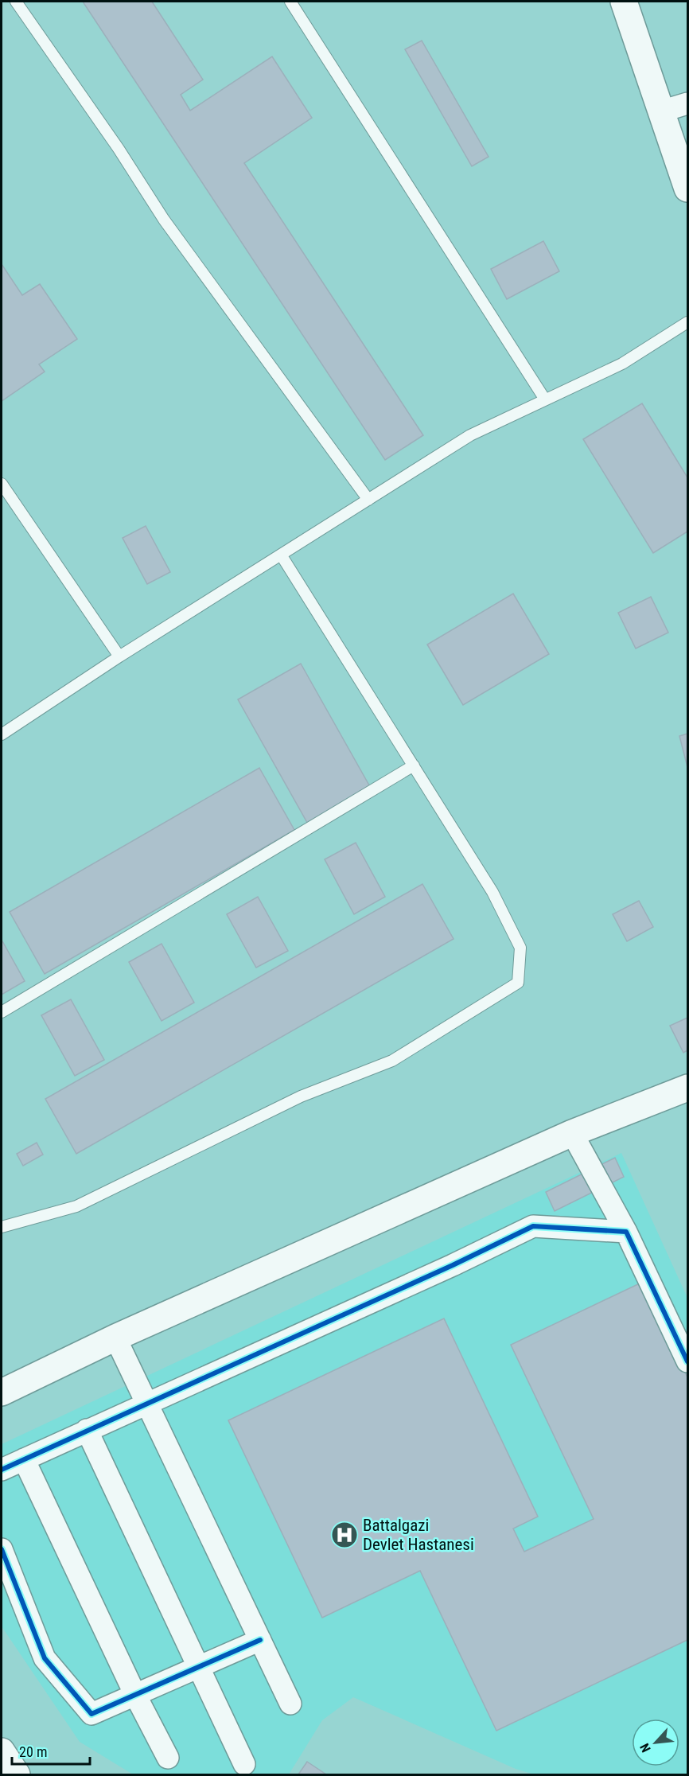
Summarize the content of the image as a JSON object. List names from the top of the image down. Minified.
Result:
{"places":{"hospital":["Battalgazi Devlet Hastanesi"]},"scale_bar":"20 m","north":"bottom left"}
